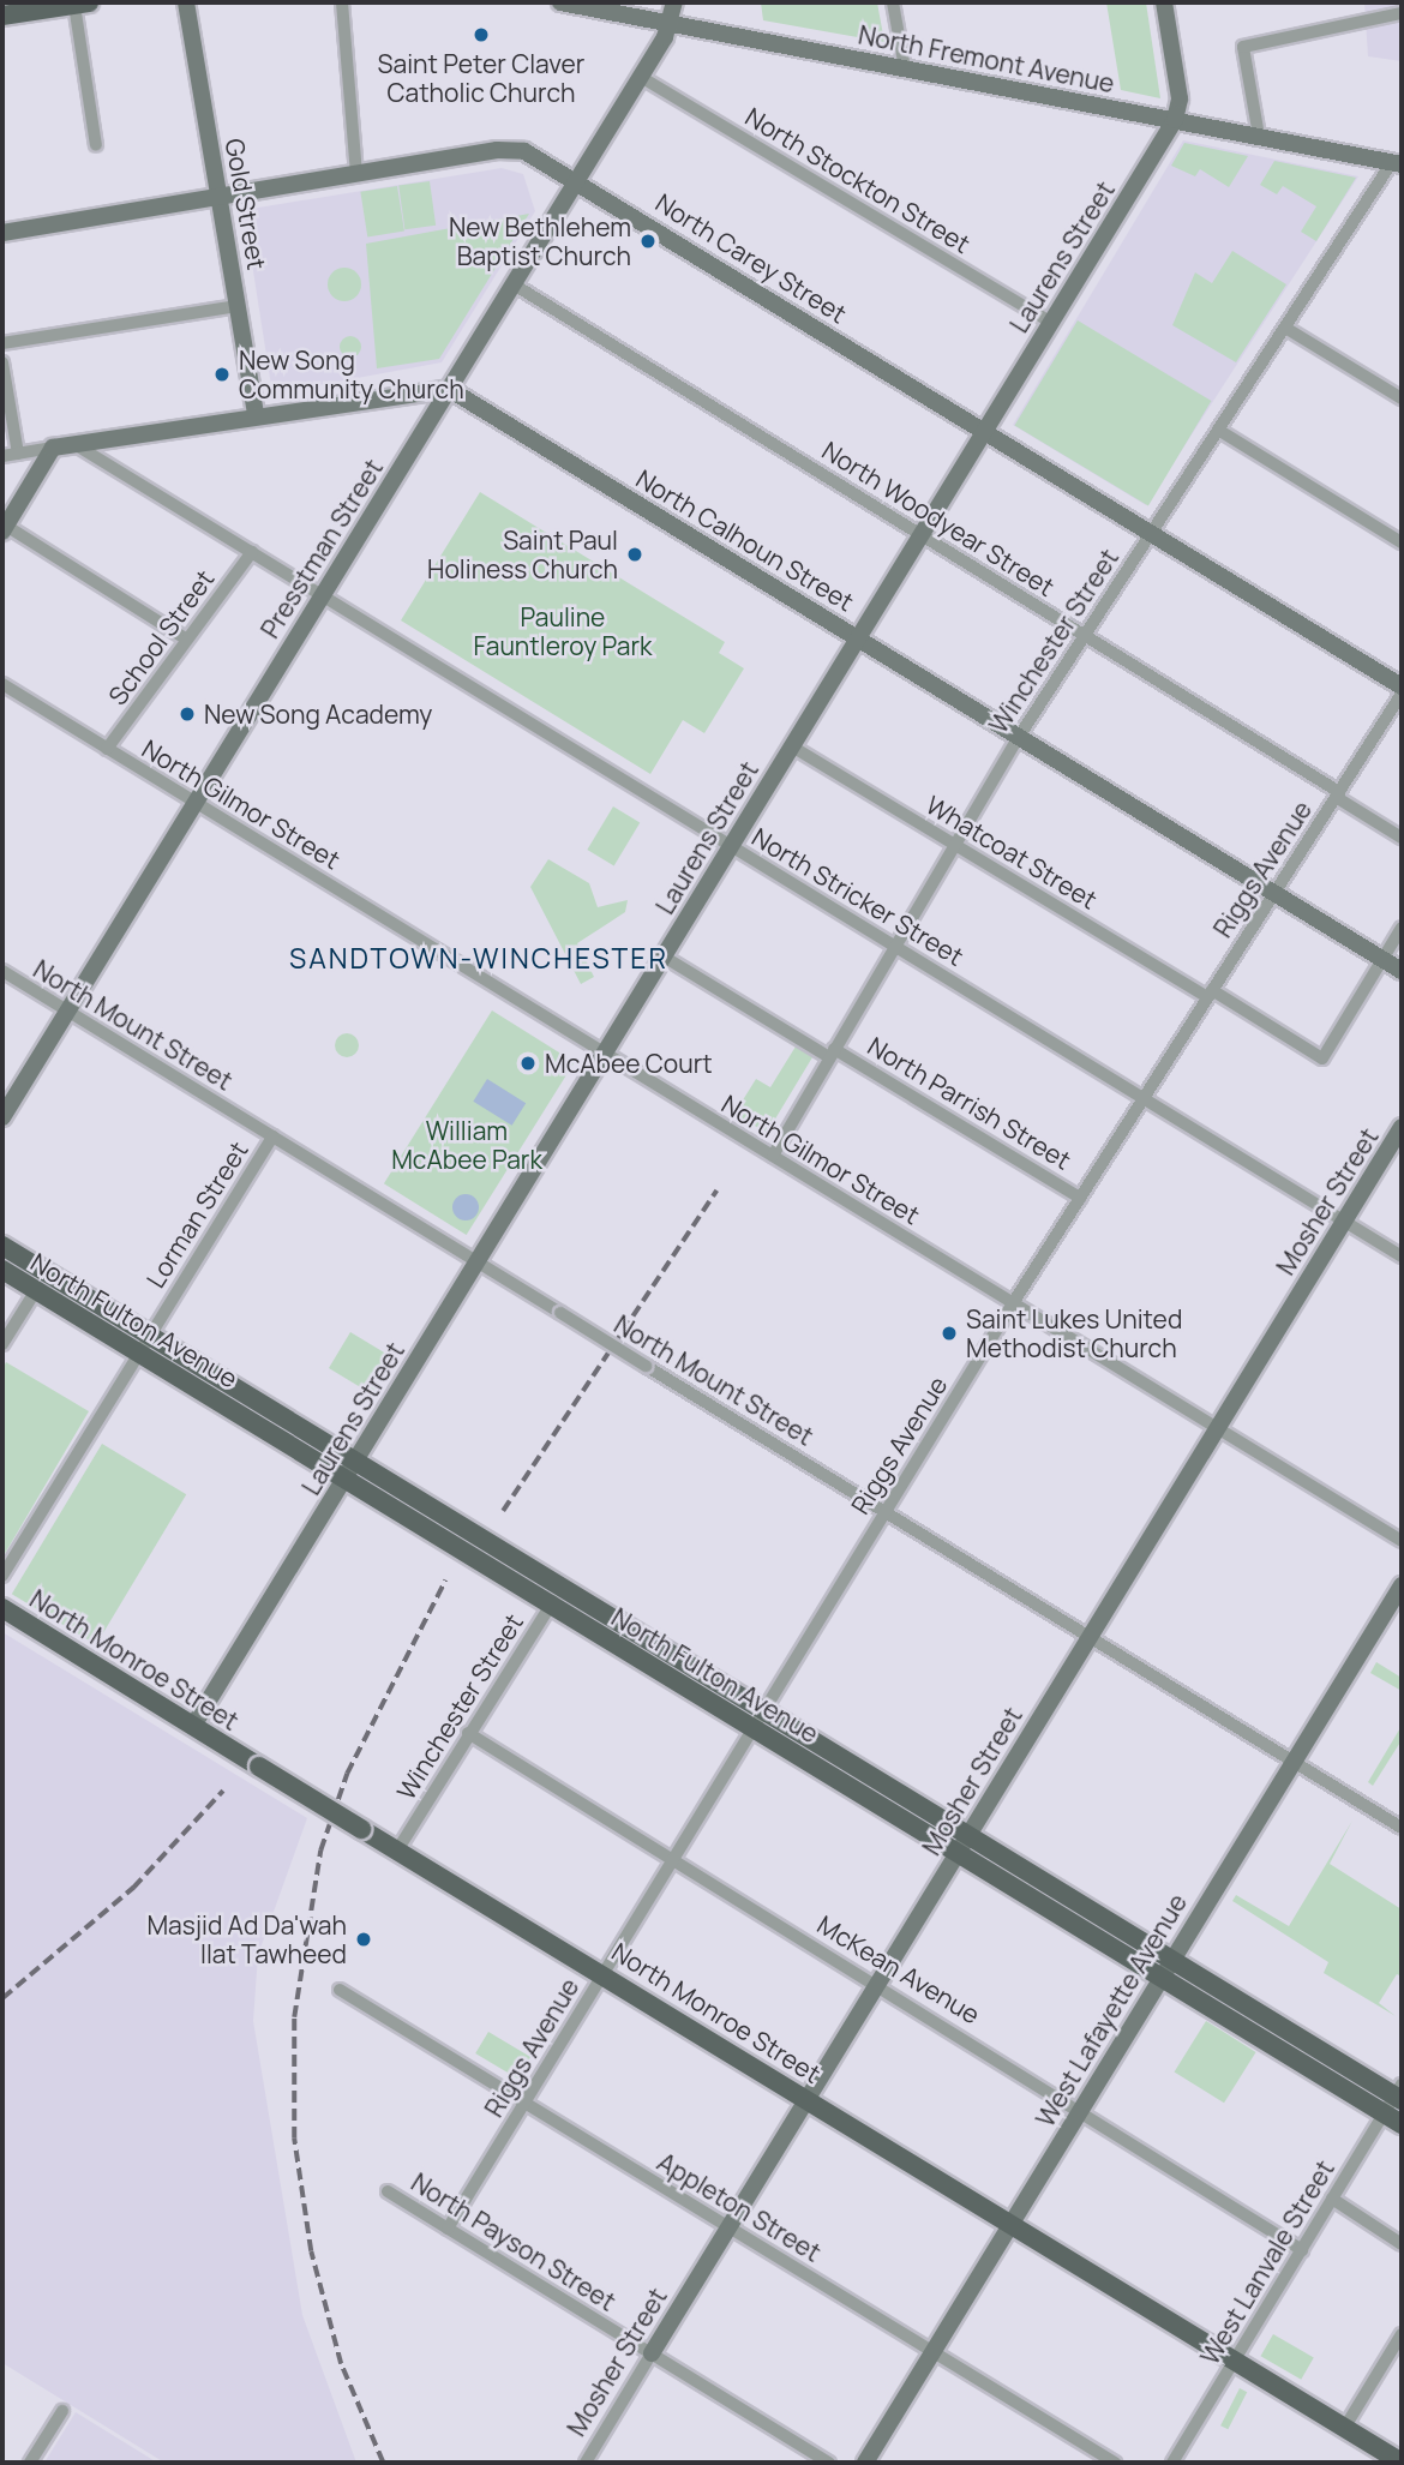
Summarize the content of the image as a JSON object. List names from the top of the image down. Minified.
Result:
{"streets":{"main road":["North Fulton Avenue","North Monroe Street"],"street":["North Fremont Avenue","North Stockton Street","Gold Street","Laurens Street","North Carey Street","North Woodyear Street","North Calhoun Street","Presstman Street","School Street","Winchester Street","North Gilmor Street","Whatcoat Street","Riggs Avenue","North Stricker Street","North Mount Street","North Parrish Street","Mosher Street","Lorman Street","McKean Avenue","West Lafayette Avenue","Appleton Street","North Payson Street","West Lanvale Street"]},"crossings":[["North Fremont Avenue","Laurens Street"],["North Fremont Avenue","Presstman Street"],["North Fremont Avenue","Winchester Street"],["North Stockton Street","Laurens Street"],["North Stockton Street","Presstman Street"],["Gold Street","North Carey Street"],["Laurens Street","North Carey Street"],["Laurens Street","North Woodyear Street"],["Laurens Street","North Calhoun Street"],["Laurens Street","North Gilmor Street"],["Laurens Street","Whatcoat Street"],["Laurens Street","North Stricker Street"],["Laurens Street","North Mount Street"],["Laurens Street","North Parrish Street"],["Laurens Street","North Fulton Avenue"],["Laurens Street","North Monroe Street"],["North Carey Street","Presstman Street"],["North Carey Street","Winchester Street"],["North Woodyear Street","Presstman Street"],["North Woodyear Street","Winchester Street"],["North Woodyear Street","Riggs Avenue"],["North Calhoun Street","Presstman Street"],["North Calhoun Street","Winchester Street"],["North Calhoun Street","Whatcoat Street"],["North Calhoun Street","Riggs Avenue"],["Presstman Street","North Gilmor Street"],["Presstman Street","North Stricker Street"],["Presstman Street","North Mount Street"],["School Street","North Gilmor Street"],["School Street","North Stricker Street"],["Winchester Street","North Gilmor Street"],["Winchester Street","Whatcoat Street"],["Winchester Street","North Stricker Street"],["Winchester Street","North Parrish Street"],["Winchester Street","North Fulton Avenue"],["Winchester Street","North Monroe Street"],["Winchester Street","McKean Avenue"],["North Gilmor Street","Riggs Avenue"],["North Gilmor Street","Mosher Street"],["Whatcoat Street","Riggs Avenue"],["Riggs Avenue","North Stricker Street"],["Riggs Avenue","North Mount Street"],["Riggs Avenue","North Parrish Street"],["Riggs Avenue","North Fulton Avenue"],["Riggs Avenue","North Monroe Street"],["Riggs Avenue","McKean Avenue"],["Riggs Avenue","Appleton Street"],["Riggs Avenue","North Payson Street"],["North Stricker Street","Mosher Street"],["North Mount Street","Mosher Street"],["North Mount Street","Lorman Street"],["North Mount Street","West Lafayette Avenue"],["Mosher Street","North Fulton Avenue"],["Mosher Street","North Monroe Street"],["Mosher Street","McKean Avenue"],["Mosher Street","Appleton Street"],["Mosher Street","North Payson Street"],["Lorman Street","North Fulton Avenue"],["North Fulton Avenue","West Lafayette Avenue"],["North Fulton Avenue","West Lanvale Street"],["North Monroe Street","West Lafayette Avenue"],["North Monroe Street","West Lanvale Street"],["McKean Avenue","West Lafayette Avenue"],["McKean Avenue","West Lanvale Street"],["West Lafayette Avenue","Appleton Street"]],"districts":["SANDTOWN-WINCHESTER"],"parks":["Pauline Fauntleroy Park","William McAbee Park"],"places":["Saint Peter Claver Catholic Church","New Bethlehem Baptist Church","New Song Community Church","Saint Paul Holiness Church","New Song Academy","McAbee Court","Saint Lukes United Methodist Church","Masjid Ad Da'wah Ilat Tawheed"]}
